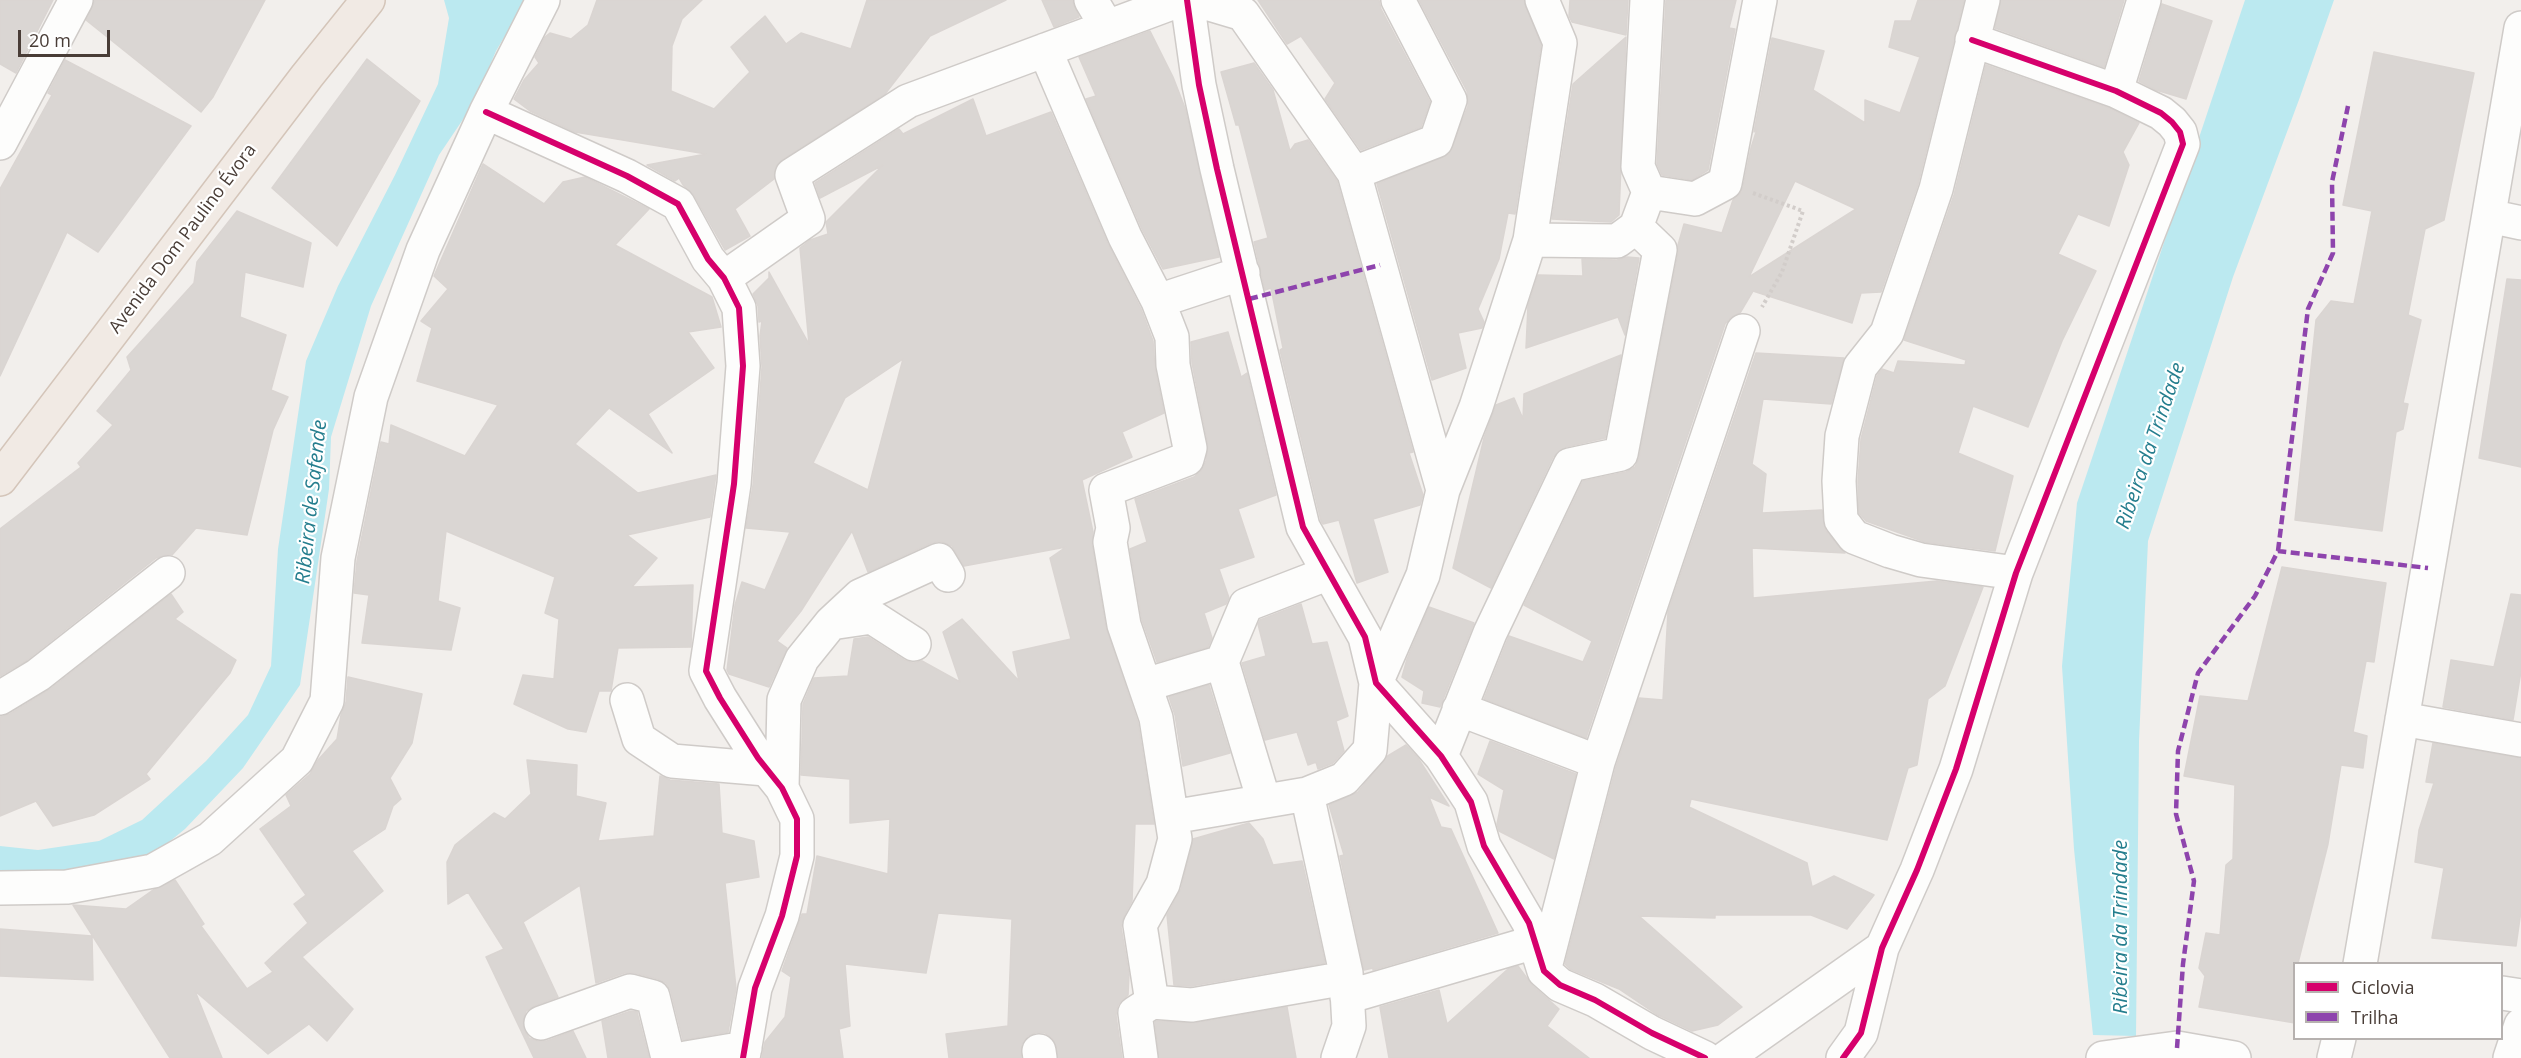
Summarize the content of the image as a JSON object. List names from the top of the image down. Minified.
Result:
{"streets":{"main road":["Avenida Dom Paulino Évora"]},"water":["Ribeira da Trindade","Ribeira de Safende"],"legend":["Ciclovia","Trilha"],"scale_bar":"20 m"}
